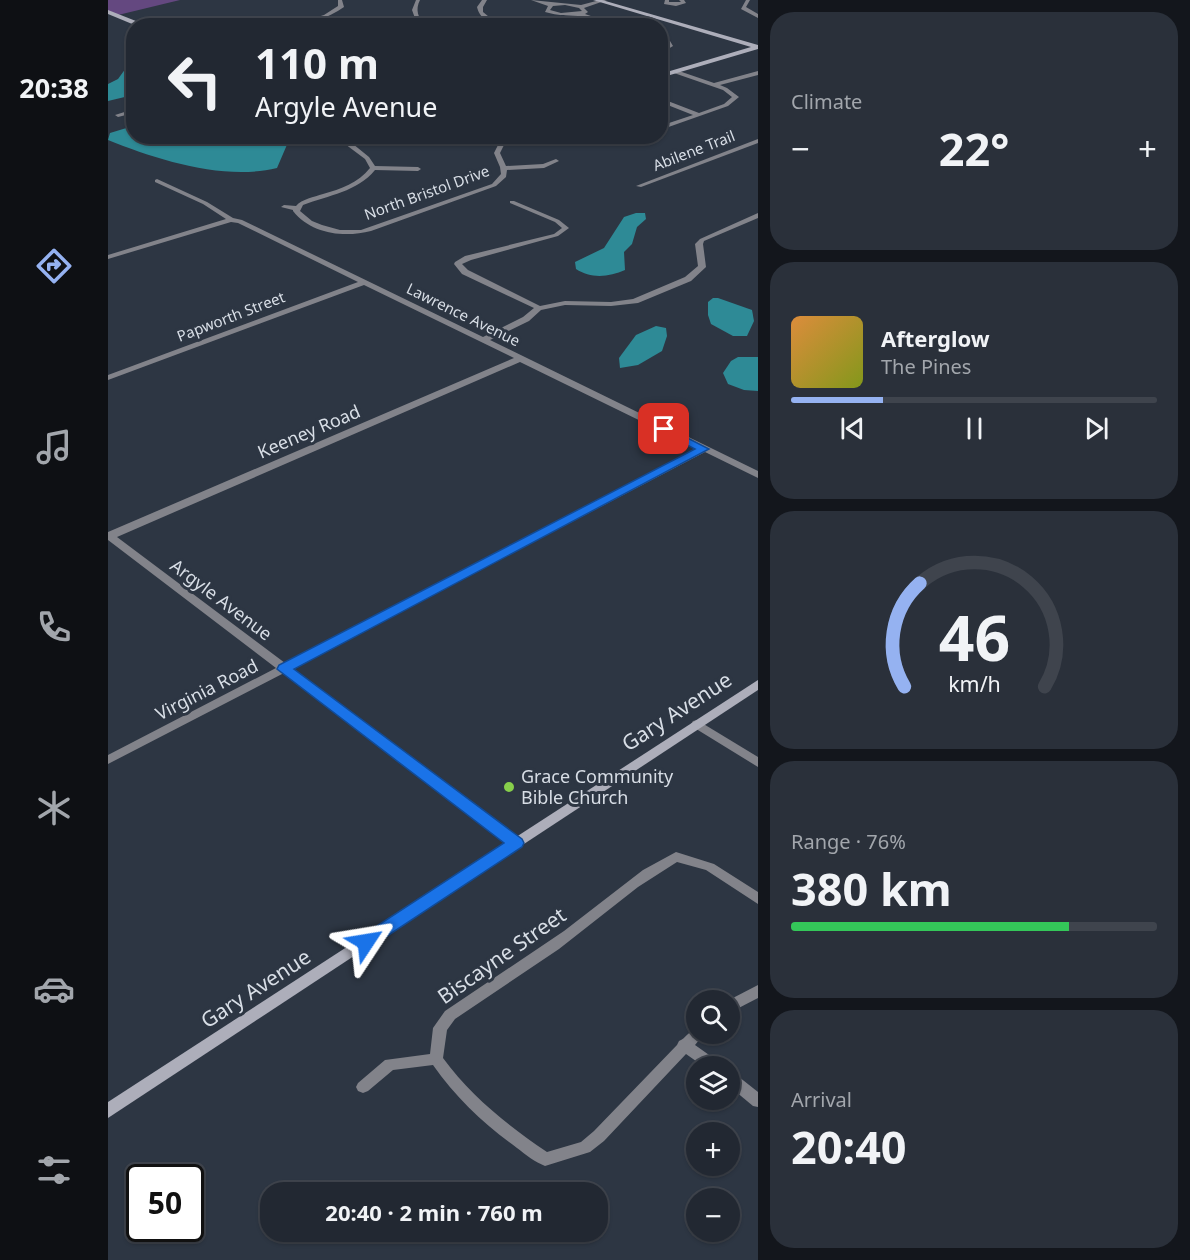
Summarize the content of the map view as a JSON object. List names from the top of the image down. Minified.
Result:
{"streets":{"street":["Abilene Trail","North Bristol Drive","Lawrence Avenue","Papworth Street","Keeney Road","Argyle Avenue","Virginia Road","Gary Avenue","Biscayne Street"]},"crossings":[["Lawrence Avenue","Papworth Street"],["Lawrence Avenue","Keeney Road"],["Lawrence Avenue","Virginia Road"],["Keeney Road","Argyle Avenue"],["Argyle Avenue","Virginia Road"],["Argyle Avenue","Gary Avenue"]],"places":["Grace Community Bible Church"],"page":{"tabs":"20:38","tile":["Climate",["Range · 76%","380 km"],["Arrival","20:40"]],"turn":["110 m","Argyle Avenue"],"heat":["−","22°","+"],"song":["Afterglow","The Pines"],"map_buttons":["+","−"],"limit":"50","trip":"20:40 · 2 min · 760 m","gauge":["46","km/h"]}}
